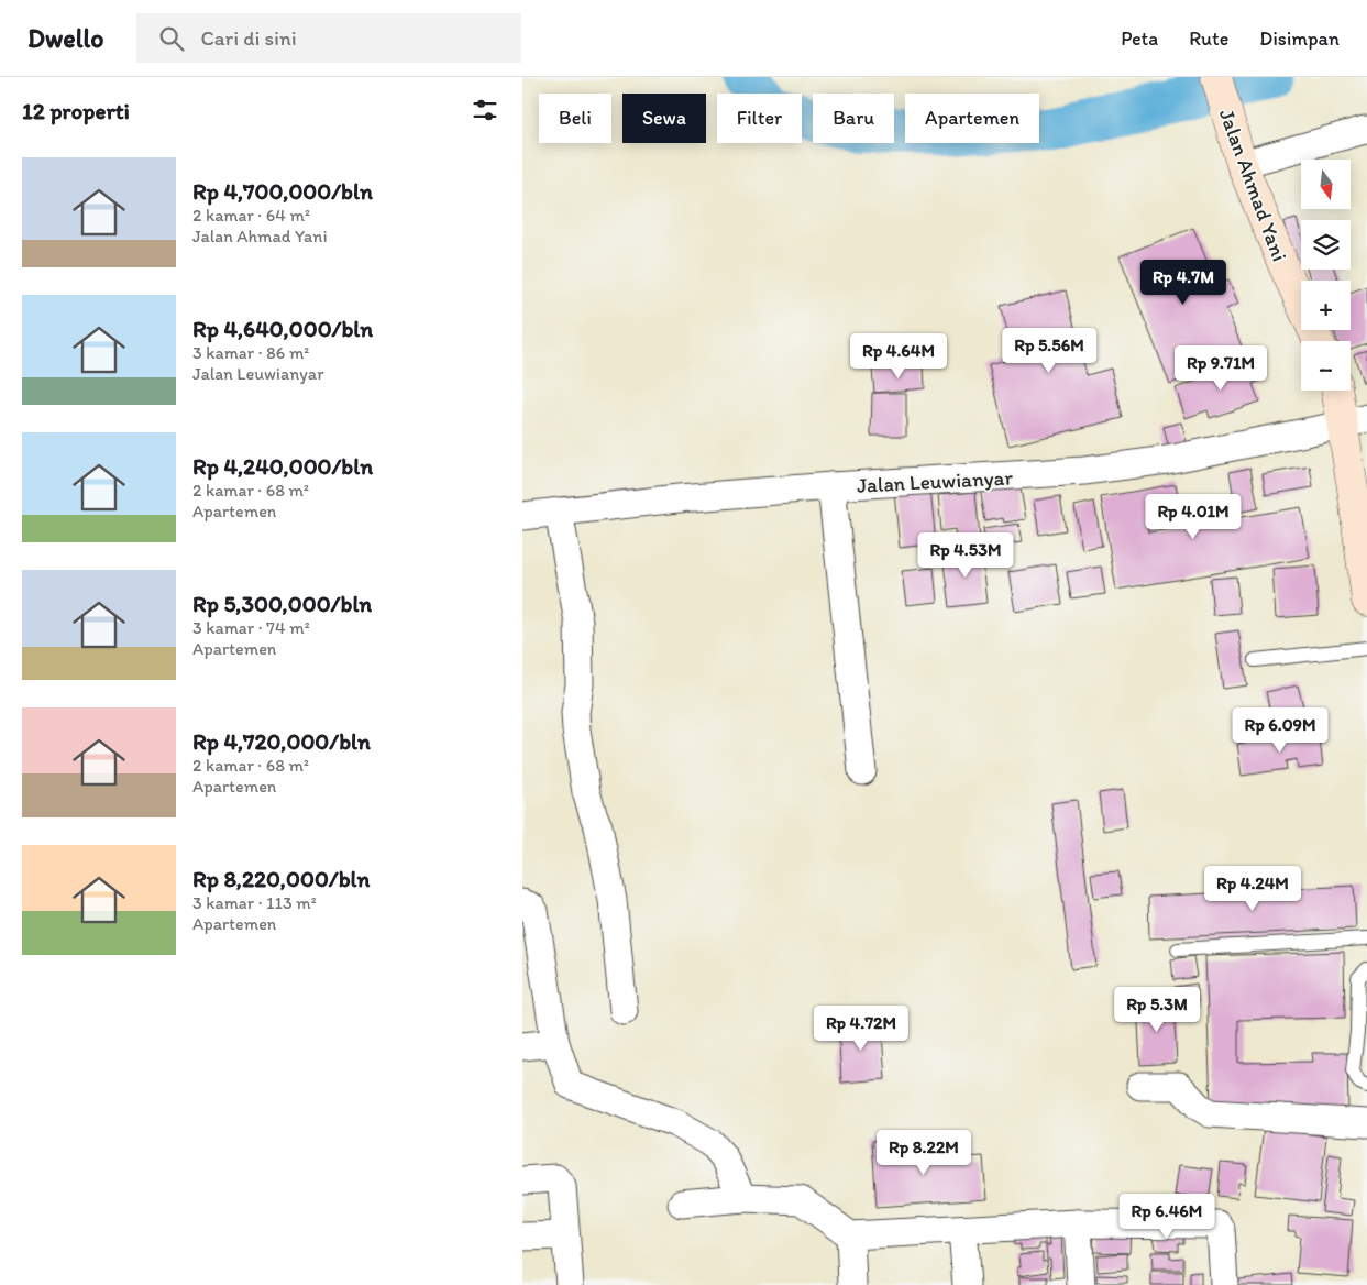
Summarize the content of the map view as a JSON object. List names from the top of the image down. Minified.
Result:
{"streets":{"street":["Jalan Ahmad Yani","Jalan Leuwianyar"]},"north":"bottom","page":{"header":"Dwello","search":"Cari di sini","nav":["Peta","Rute","Disimpan"],"heading":"12 properti","chip":["Beli","Sewa","Filter","Baru","Apartemen"],"list":[{"name":"Rp 4,700,000/bln","note":"2 kamar · 64 m² · Jalan Ahmad Yani"},{"name":"Rp 4,640,000/bln","note":"3 kamar · 86 m² · Jalan Leuwianyar"},{"name":"Rp 4,240,000/bln","note":"2 kamar · 68 m² · Apartemen"},{"name":"Rp 5,300,000/bln","note":"3 kamar · 74 m² · Apartemen"},{"name":"Rp 4,720,000/bln","note":"2 kamar · 68 m² · Apartemen"},{"name":"Rp 8,220,000/bln","note":"3 kamar · 113 m² · Apartemen"}],"map_buttons":["+","−"],"price":["Rp 4.7M","Rp 5.56M","Rp 4.64M","Rp 9.71M","Rp 4.01M","Rp 4.53M","Rp 6.09M","Rp 4.24M","Rp 5.3M","Rp 4.72M","Rp 8.22M","Rp 6.46M"]}}
